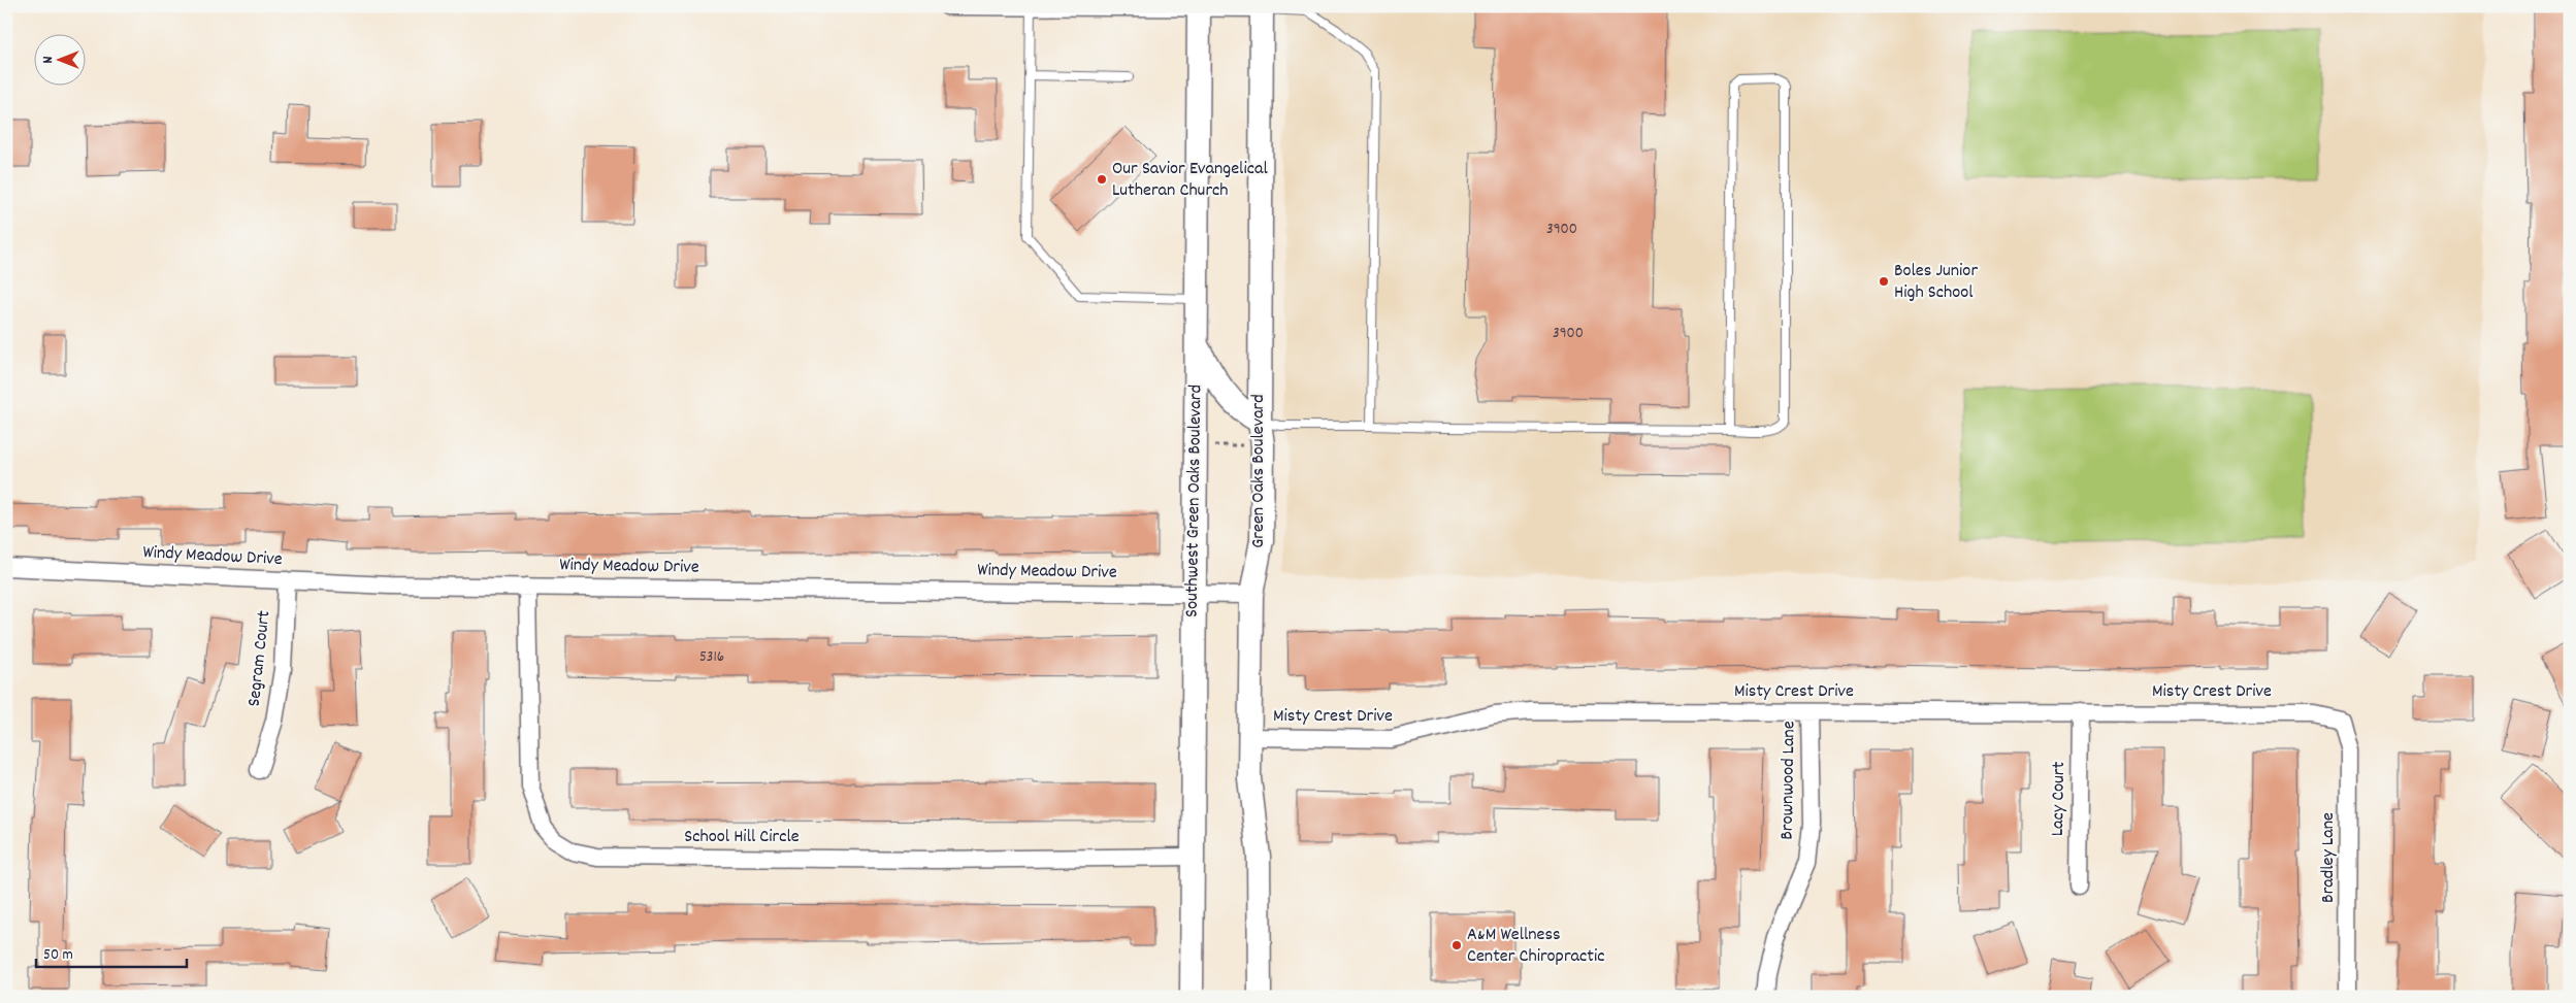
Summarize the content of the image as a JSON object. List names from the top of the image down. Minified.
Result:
{"streets":{"main road":["Green Oaks Boulevard","Southwest Green Oaks Boulevard"],"street":["Windy Meadow Drive","Segram Court","Misty Crest Drive","Brownwood Lane","Lacy Court","School Hill Circle","Bradley Lane"]},"crossings":[["Green Oaks Boulevard","Windy Meadow Drive"],["Green Oaks Boulevard","Misty Crest Drive"],["Southwest Green Oaks Boulevard","Windy Meadow Drive"],["Southwest Green Oaks Boulevard","School Hill Circle"],["Windy Meadow Drive","Segram Court"],["Windy Meadow Drive","School Hill Circle"],["Misty Crest Drive","Brownwood Lane"],["Misty Crest Drive","Lacy Court"],["Misty Crest Drive","Bradley Lane"]],"places":["Our Savior Evangelical Lutheran Church","Boles Junior High School","A&M Wellness Center Chiropractic"],"house_numbers":["3900","3900","5316"],"scale_bar":"50 m","north":"left"}
